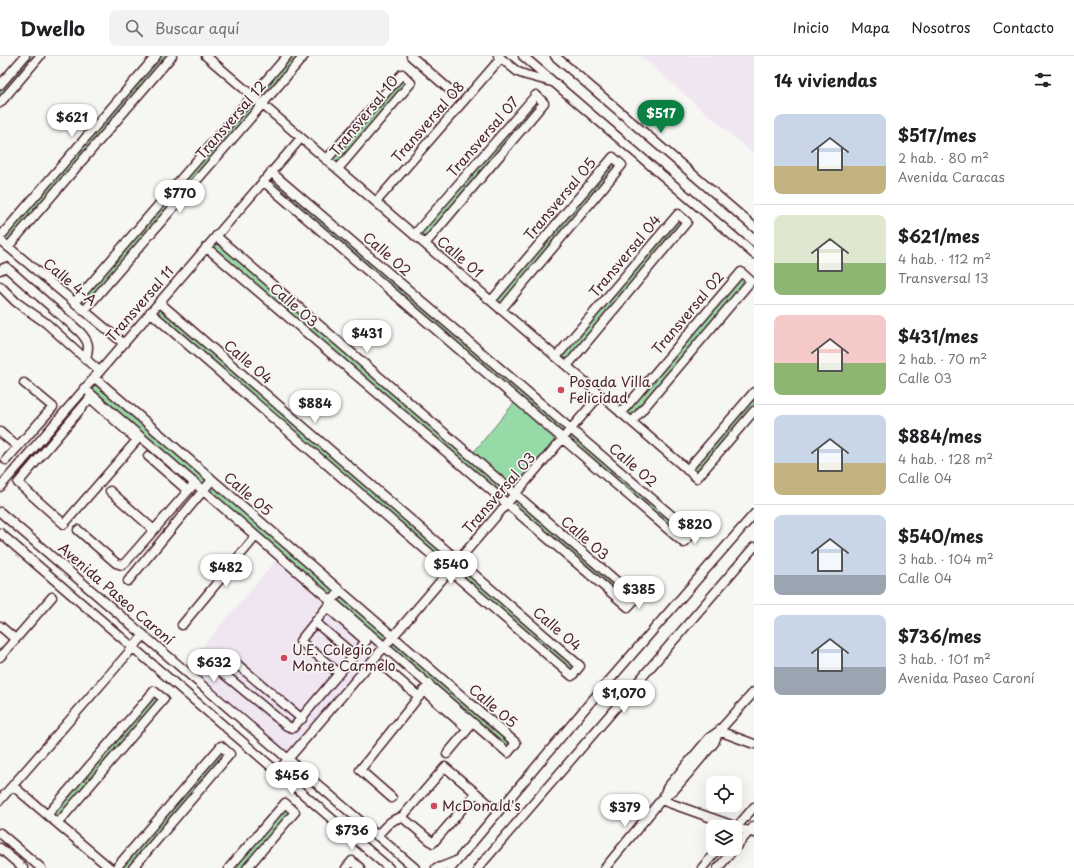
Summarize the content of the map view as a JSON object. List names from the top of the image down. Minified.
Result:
{"streets":{"street":["Transversal 10","Transversal 12","Transversal 08","Transversal 07","Transversal 05","Calle 02","Transversal 04","Calle 01","Calle 4-A","Transversal 11","Calle 03","Transversal 02","Calle 04","Transversal 03","Calle 05","Avenida Paseo Caroní"]},"crossings":[["Transversal 10","Calle 01"],["Transversal 12","Calle 01"],["Transversal 12","Calle 4-A"],["Transversal 08","Calle 01"],["Transversal 07","Calle 01"],["Transversal 05","Calle 01"],["Calle 02","Transversal 11"],["Calle 02","Transversal 03"],["Transversal 04","Calle 01"],["Calle 01","Transversal 11"],["Calle 01","Transversal 02"],["Calle 01","Transversal 03"],["Calle 4-A","Transversal 11"],["Transversal 11","Calle 03"],["Transversal 11","Calle 04"],["Transversal 11","Calle 05"],["Calle 03","Transversal 03"],["Calle 04","Transversal 03"],["Transversal 03","Calle 05"],["Transversal 03","Avenida Paseo Caroní"]],"places":["Posada Villa Felicidad","U.E. Colegio Monte Carmelo","McDonald's"],"page":{"header":"Dwello","search":"Buscar aquí","nav":["Inicio","Mapa","Nosotros","Contacto"],"heading":"14 viviendas","price":["$517","$621","$770","$431","$884","$820","$540","$482","$385","$632","$1,070","$456","$379","$736"],"list":[{"name":"$517/mes","note":"2 hab. · 80 m² · Avenida Caracas"},{"name":"$621/mes","note":"4 hab. · 112 m² · Transversal 13"},{"name":"$431/mes","note":"2 hab. · 70 m² · Calle 03"},{"name":"$884/mes","note":"4 hab. · 128 m² · Calle 04"},{"name":"$540/mes","note":"3 hab. · 104 m² · Calle 04"},{"name":"$736/mes","note":"3 hab. · 101 m² · Avenida Paseo Caroní"}]}}
